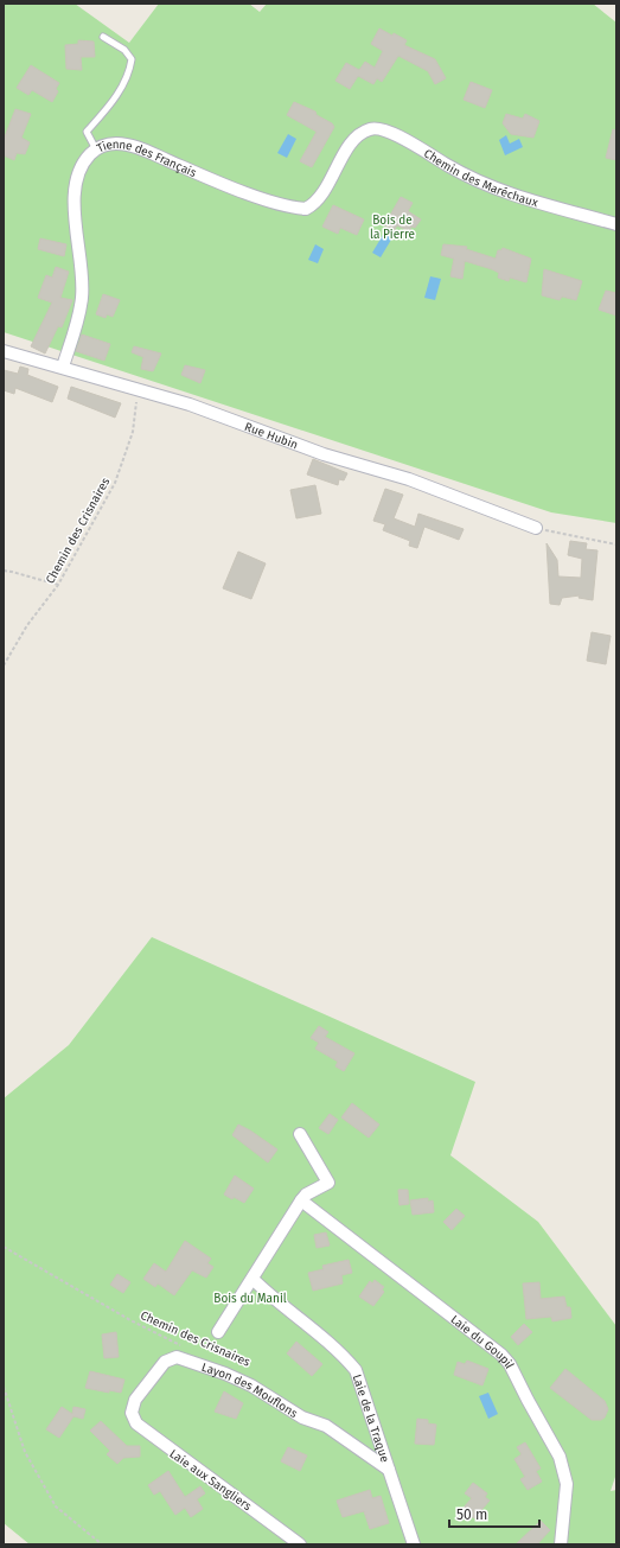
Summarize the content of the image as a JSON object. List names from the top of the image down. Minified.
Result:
{"streets":{"street":["Tienne des Français","Chemin des Maréchaux","Rue Hubin","Laie du Goupil","Layon des Mouflons","Laie de la Traque","Laie aux Sangliers"],"path":["Chemin des Crisnaires"]},"crossings":[["Tienne des Français","Chemin des Maréchaux"],["Tienne des Français","Rue Hubin"],["Rue Hubin","Chemin des Crisnaires"],["Layon des Mouflons","Laie de la Traque"],["Layon des Mouflons","Laie aux Sangliers"]],"parks":["Bois de la Pierre","Bois du Manil"],"scale_bar":"50 m"}
